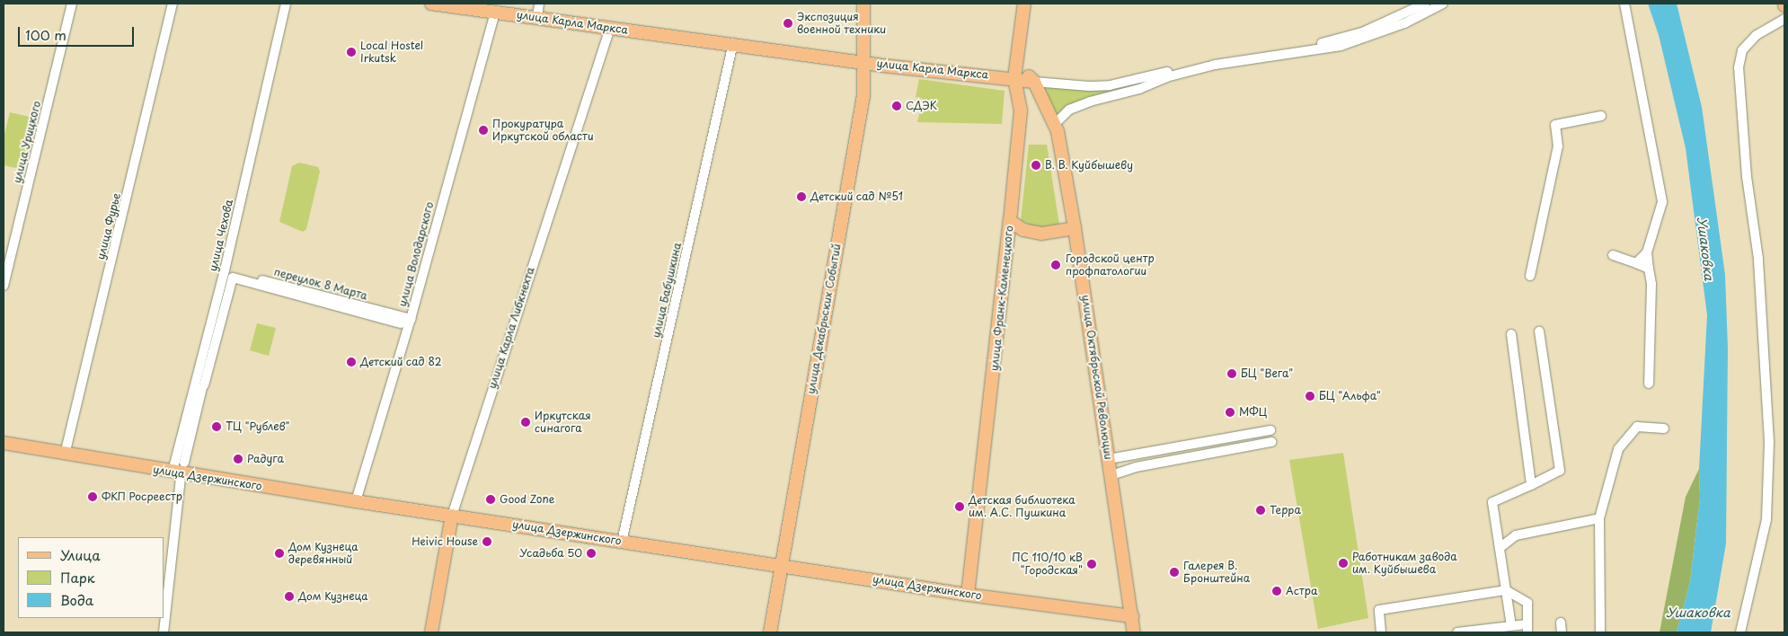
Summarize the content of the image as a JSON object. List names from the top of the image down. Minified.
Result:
{"streets":{"main road":["улица Карла Маркса","улица Франк-Каменецкого","улица Декабрьских Событий","улица Карла Либкнехта","улица Октябрьской Революции","улица Дзержинского"],"street":["улица Урицкого","улица Фурье","улица Чехова","улица Володарского","переулок 8 Марта","улица Бабушкина"]},"crossings":[["улица Карла Маркса","улица Володарского"],["улица Карла Маркса","улица Бабушкина"],["улица Карла Маркса","улица Франк-Каменецкого"],["улица Карла Маркса","улица Декабрьских Событий"],["улица Карла Маркса","улица Карла Либкнехта"],["улица Карла Маркса","улица Октябрьской Революции"],["улица Фурье","улица Дзержинского"],["улица Чехова","переулок 8 Марта"],["улица Чехова","улица Дзержинского"],["улица Володарского","переулок 8 Марта"],["улица Володарского","улица Дзержинского"],["улица Бабушкина","улица Дзержинского"],["улица Франк-Каменецкого","улица Октябрьской Революции"],["улица Франк-Каменецкого","улица Дзержинского"],["улица Декабрьских Событий","улица Дзержинского"],["улица Карла Либкнехта","улица Дзержинского"],["улица Октябрьской Революции","улица Дзержинского"]],"water":["Ушаковка"],"places":["Экспозиция военной техники","Local Hostel Irkutsk","СДЭК","Прокуратура Иркутской области","В. В. Куйбышеву","Детский сад №51","Городской центр профпатологии","Детский сад 82","БЦ \"Вега\"","БЦ \"Альфа\"","МФЦ","Иркутская синагога","ТЦ \"Рублев\"","Радуга","ФКП Росреестр","Good Zone","Детская библиотека им. А.С. Пушкина","Терра","Heivic House","Дом Кузнеца деревянный","Усадьба 50","Работникам завода им. Куйбышева","ПС 110/10 кВ \"Городская\"","Галерея В. Бронштейна","Астра","Дом Кузнеца"],"legend":["Улица","Парк","Вода"],"scale_bar":"100 m"}
